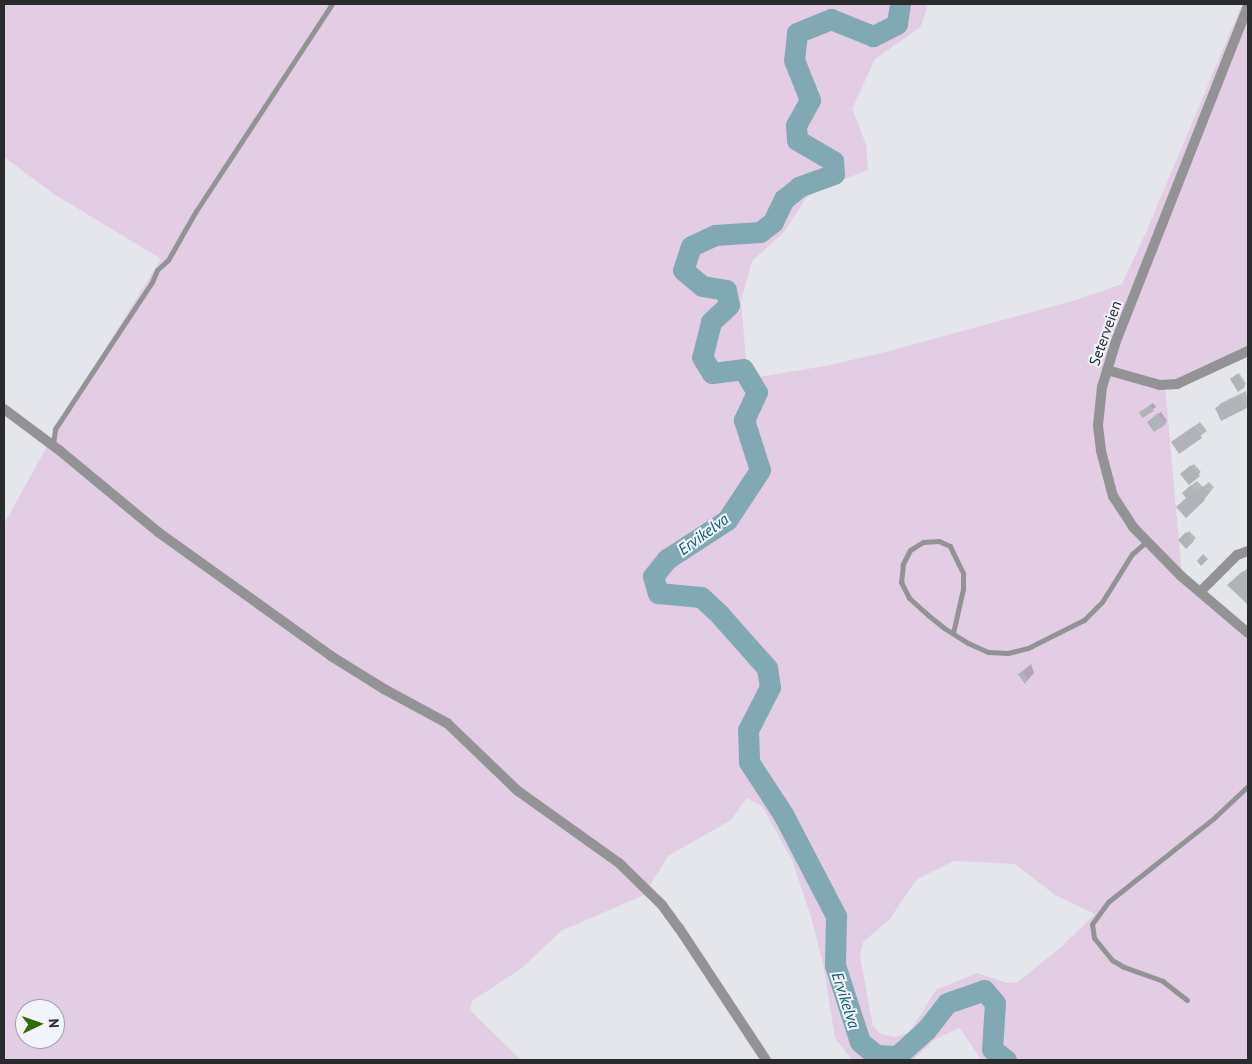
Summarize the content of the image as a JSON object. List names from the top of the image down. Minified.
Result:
{"streets":{"street":["Seterveien"]},"water":["Ervikelva"],"north":"right"}
